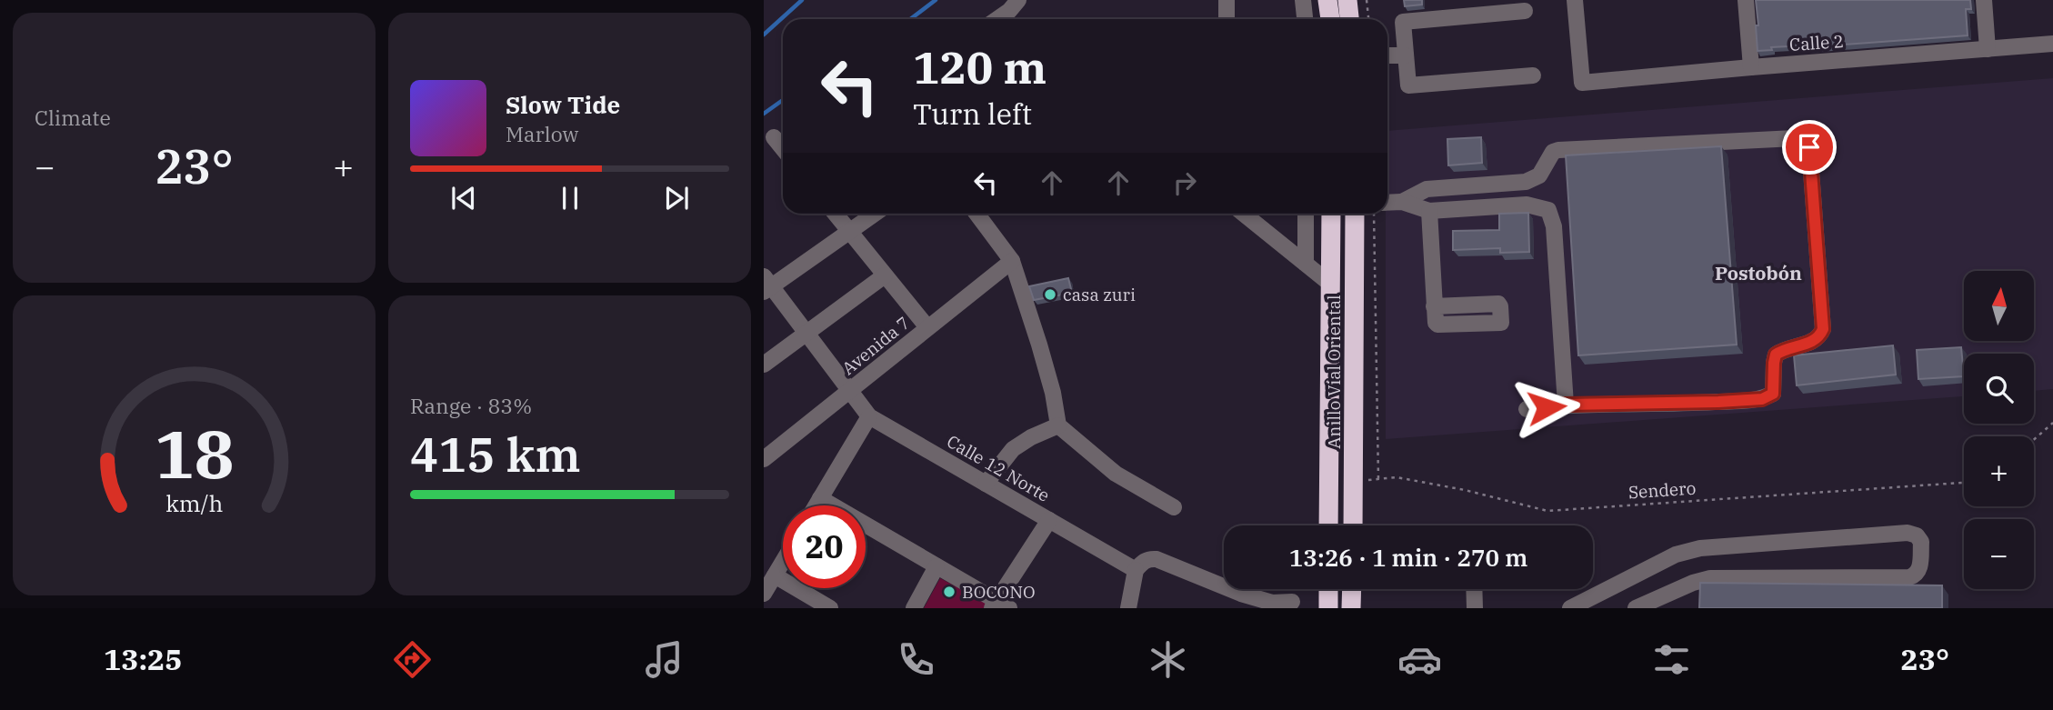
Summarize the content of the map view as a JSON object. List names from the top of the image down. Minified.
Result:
{"streets":{"highway":["Anillo Vial Oriental"],"street":["Calle 2","Avenida 7","Calle 12 Norte"],"path":["Sendero"]},"crossings":[["Avenida 7","Calle 12 Norte"],["Anillo Vial Oriental","Sendero"]],"districts":["Postobón"],"places":["casa zuri","BOCONO"],"north":"top","page":{"tile":["Climate",["Range · 83%","415 km"]],"turn":["120 m","Turn left"],"song":["Slow Tide","Marlow"],"heat":["−","23°","+"],"map_buttons":["+","−"],"limit":"20","trip":"13:26 · 1 min · 270 m","tabs":["13:25","23°"],"gauge":["18","km/h"]}}
